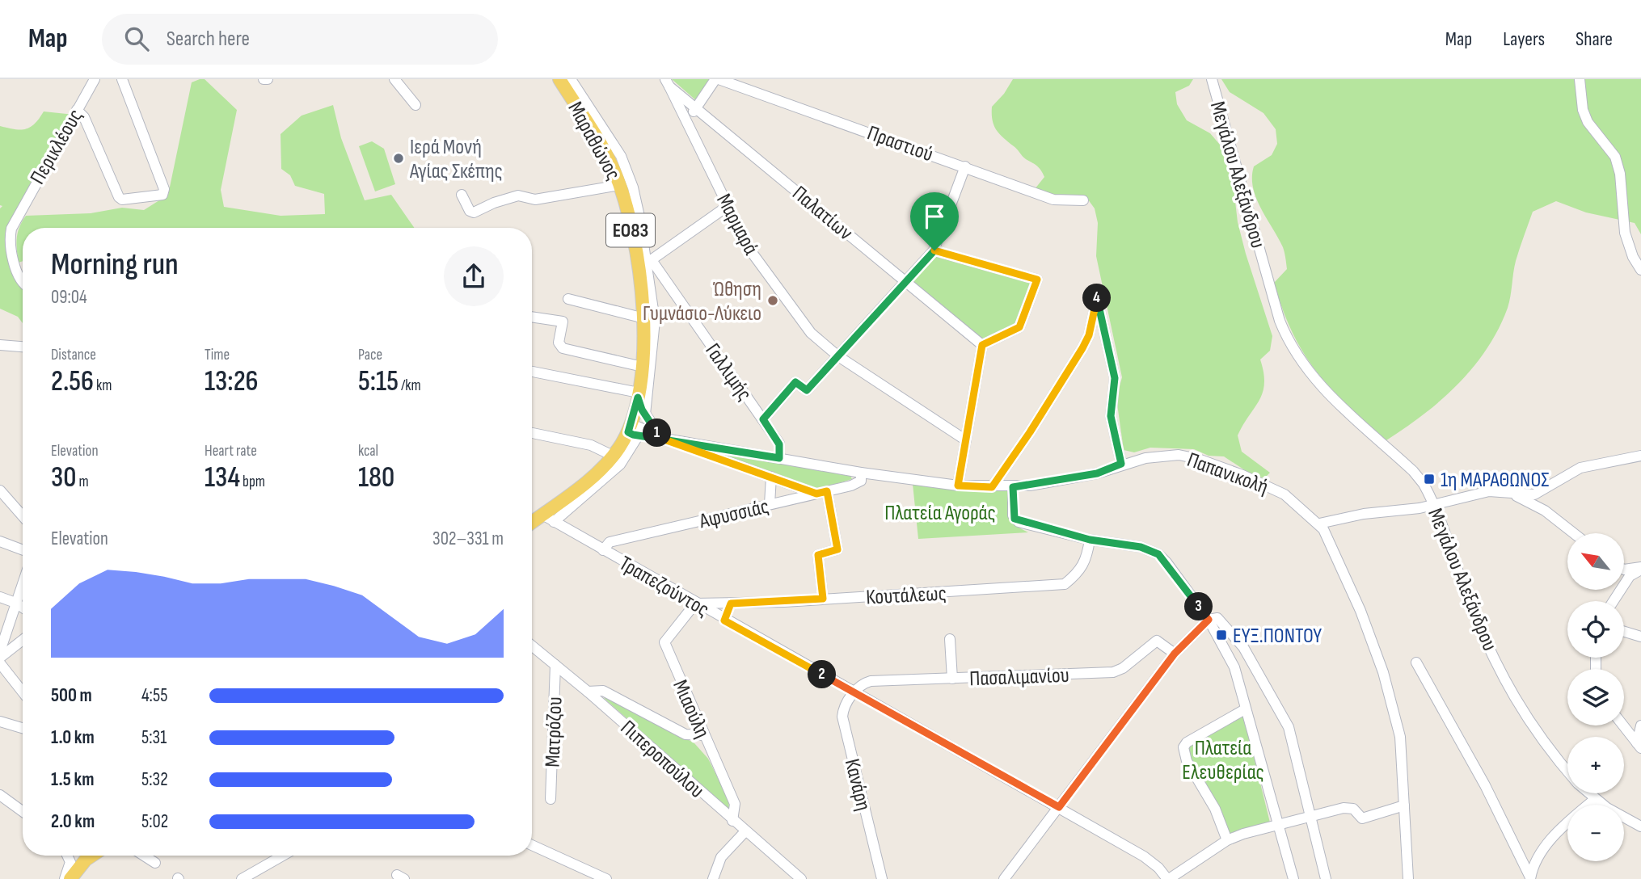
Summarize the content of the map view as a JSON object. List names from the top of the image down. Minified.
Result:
{"streets":{"main road":["Μαραθώνος","ΕΟ83"],"street":["Πραστιού","Περικλέους","Μεγάλου Αλεξάνδρου","Παλατίων","Μαρμαρά","Γαλλιμής","Παπανικολή","Αφυσσιάς","Τραπεζούντος","Κουτάλεως","Πασαλιμανίου","Μιαούλη","Ματρόζου","Πιπεροπούλου","Κανάρη"]},"crossings":[["Μαραθώνος","Τραπεζούντος"],["Παλατίων","Μαρμαρά"],["Γαλλιμής","Παπανικολή"],["Παπανικολή","Αφυσσιάς"],["Αφυσσιάς","Τραπεζούντος"],["Τραπεζούντος","Κουτάλεως"],["Τραπεζούντος","Πασαλιμανίου"],["Τραπεζούντος","Μιαούλη"],["Τραπεζούντος","Κανάρη"],["Κουτάλεως","Μιαούλη"],["Πασαλιμανίου","Κανάρη"],["Μιαούλη","Πιπεροπούλου"],["Ματρόζου","Πιπεροπούλου"]],"parks":["Πλατεία Αγοράς","Πλατεία Ελευθερίας"],"places":{"other":["Ιερά Μονή Αγίας Σκέπης","Ώθηση Γυμνάσιο-Λύκειο"],"transit":["1η ΜΑΡΑΘΩΝΟΣ","ΕΥΞ.ΠΟΝΤΟΥ"]},"north":"top left","page":{"header":"Map","search":"Search here","nav":["Map","Layers","Share"],"heading":["Morning run","09:04"],"pins":["4","1","3","2"],"stats":[["Distance","2.56 km"],["Time","13:26"],["Pace","5:15 /km"],["Elevation","30 m"],["Heart rate","134 bpm"],["kcal","180"]],"chart":["Elevation","302–331 m"],"map_buttons":["+","−"],"list":[{"name":"500 m","note":"4:55"},{"name":"1.0 km","note":"5:31"},{"name":"1.5 km","note":"5:32"},{"name":"2.0 km","note":"5:02"}]}}
